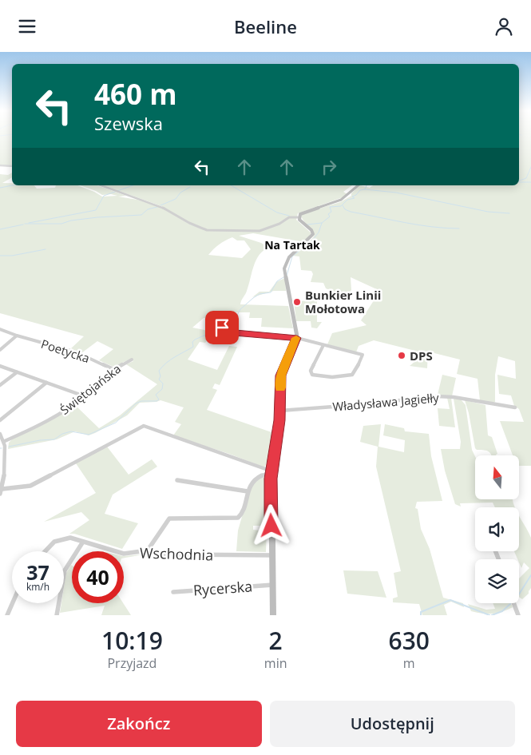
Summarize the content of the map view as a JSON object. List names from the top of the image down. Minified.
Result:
{"streets":{"street":["Poetycka","Świętojańska","Władysława Jagiełły","Wschodnia","Rycerska"]},"crossings":[["Poetycka","Świętojańska"]],"districts":["Na Tartak"],"places":["Bunkier Linii Mołotowa","DPS"],"north":"top","page":{"header":"Beeline","turn":["460 m","Szewska"],"speed":"37 km/h","limit":"40","eta":["10:19","Przyjazd","2","min","630","m"],"buttons":["Zakończ","Udostępnij"]}}
